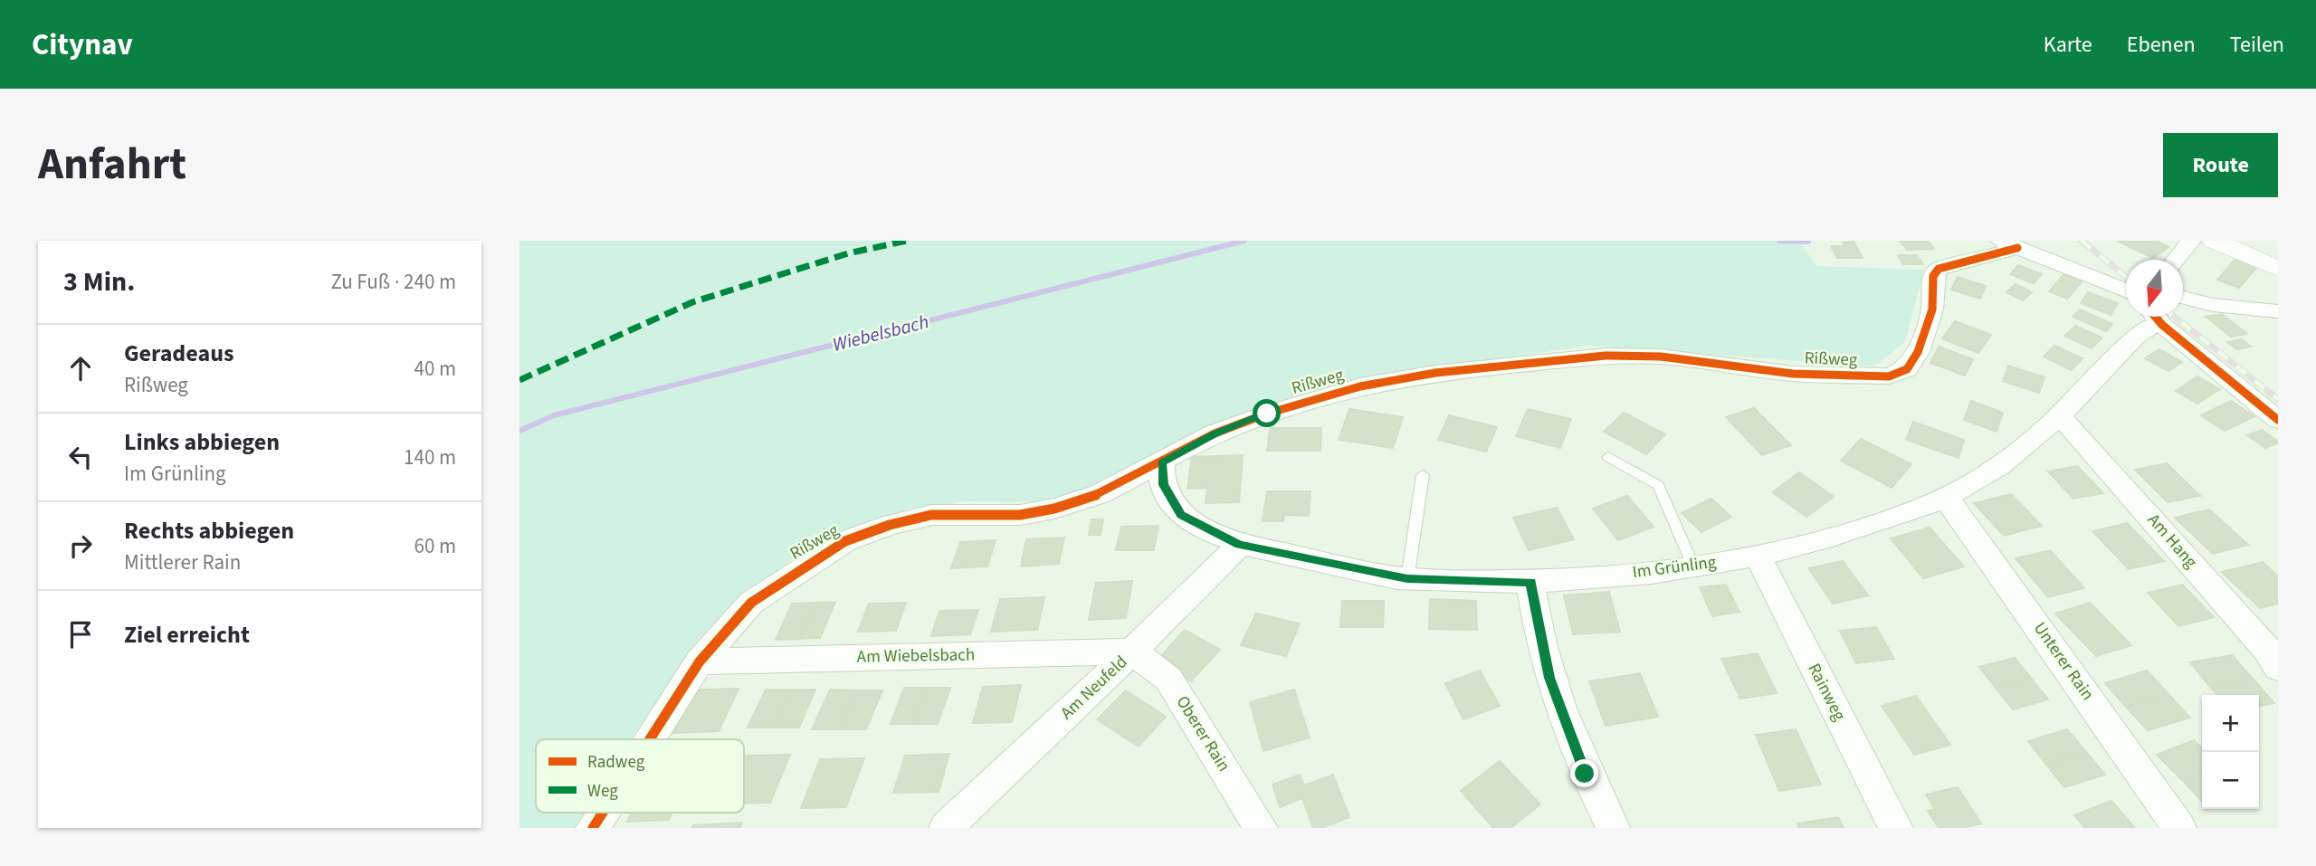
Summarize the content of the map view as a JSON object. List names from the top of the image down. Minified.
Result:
{"streets":{"street":["Rißweg","Am Hang","Im Grünling","Am Wiebelsbach","Unterer Rain","Am Neufeld","Rainweg","Oberer Rain"]},"crossings":[["Rißweg","Im Grünling"],["Rißweg","Am Wiebelsbach"],["Am Hang","Im Grünling"],["Im Grünling","Unterer Rain"],["Im Grünling","Am Neufeld"],["Im Grünling","Rainweg"],["Am Wiebelsbach","Am Neufeld"],["Am Wiebelsbach","Oberer Rain"],["Am Neufeld","Oberer Rain"]],"water":["Wiebelsbach"],"legend":["Radweg","Weg"],"north":"bottom","page":{"header":"Citynav","nav":["Karte","Ebenen","Teilen"],"title":"Anfahrt","buttons":"Route","heading":["3 Min.","Zu Fuß · 240 m"],"list":[["Geradeaus","Rißweg","40 m"],["Links abbiegen","Im Grünling","140 m"],["Rechts abbiegen","Mittlerer Rain","60 m"],"Ziel erreicht"],"map_buttons":["+","−"]}}
